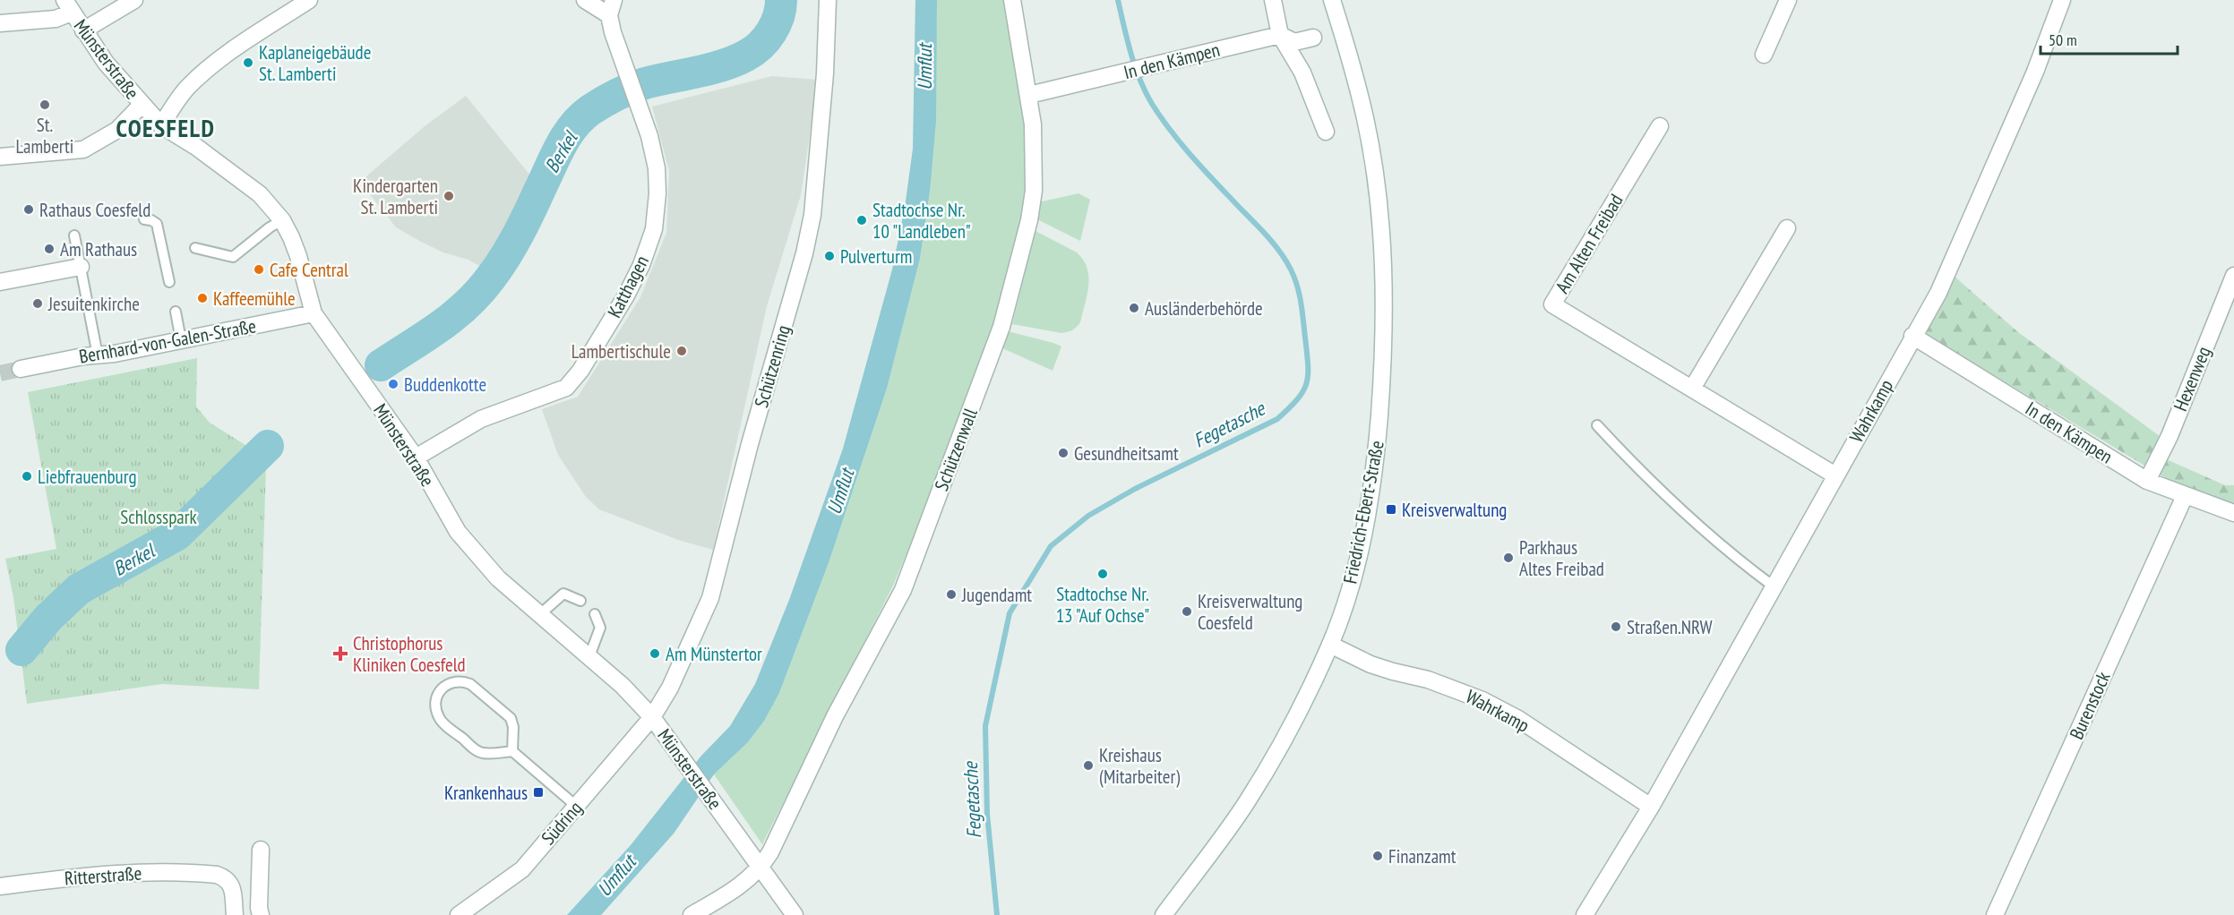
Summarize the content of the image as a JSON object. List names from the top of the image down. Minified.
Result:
{"streets":{"street":["Münsterstraße","In den Kämpen","Am Alten Freibad","Katthagen","Bernhard-von-Galen-Straße","Schützenring","Hexenweg","Wahrkamp","Schützenwall","Friedrich-Ebert-Straße","Burenstock","Südring","Ritterstraße"]},"crossings":[["Münsterstraße","Katthagen"],["Münsterstraße","Bernhard-von-Galen-Straße"],["Münsterstraße","Schützenring"],["Münsterstraße","Schützenwall"],["Münsterstraße","Südring"],["In den Kämpen","Hexenweg"],["In den Kämpen","Wahrkamp"],["In den Kämpen","Schützenwall"],["In den Kämpen","Burenstock"],["Am Alten Freibad","Wahrkamp"],["Schützenring","Südring"],["Wahrkamp","Friedrich-Ebert-Straße"]],"districts":["COESFELD"],"water":["Umflut","Berkel","Fegetasche"],"parks":["Schlosspark"],"places":{"other":["Kaplaneigebäude St. Lamberti","St. Lamberti","Kindergarten St. Lamberti","Rathaus Coesfeld","Stadtochse Nr. 10 \"Landleben\"","Am Rathaus","Pulverturm","Cafe Central","Kaffeemühle","Jesuitenkirche","Ausländerbehörde","Lambertischule","Buddenkotte","Gesundheitsamt","Liebfrauenburg","Parkhaus Altes Freibad","Stadtochse Nr. 13 \"Auf Ochse\"","Jugendamt","Kreisverwaltung Coesfeld","Straßen.NRW","Am Münstertor","Kreishaus (Mitarbeiter)","Finanzamt"],"transit":["Kreisverwaltung","Krankenhaus"],"health":["Christophorus Kliniken Coesfeld"]},"scale_bar":"50 m"}
